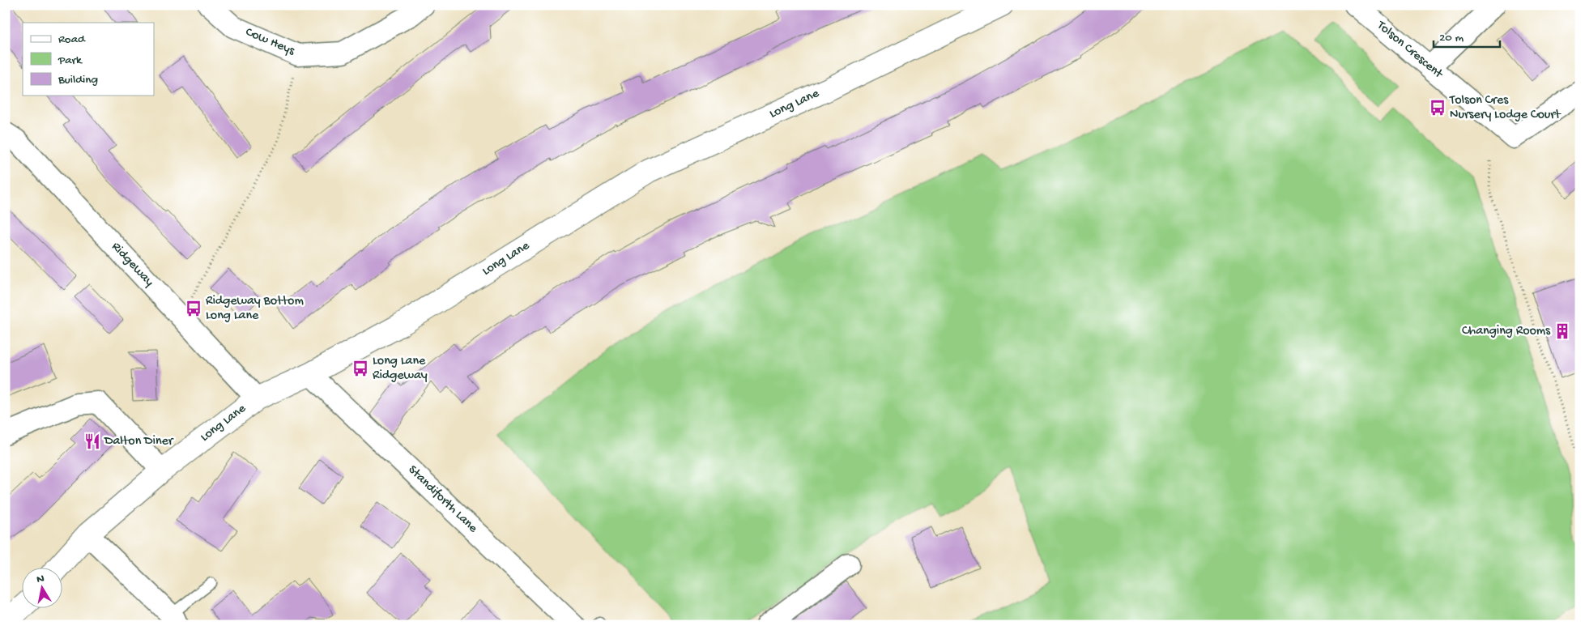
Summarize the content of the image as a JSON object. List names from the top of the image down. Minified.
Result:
{"streets":{"street":["Cow Heys","Tolson Crescent","Long Lane","Ridgeway","Standiforth Lane"]},"crossings":[["Long Lane","Ridgeway"],["Long Lane","Standiforth Lane"]],"places":{"bus stop":["Tolson Cres Nursery Lodge Court","Ridgeway Bottom Long Lane","Long Lane Ridgeway"],"building":["Changing Rooms"],"restaurant":["Dalton Diner"]},"legend":["Road","Park","Building"],"scale_bar":"20 m","north":"top"}
